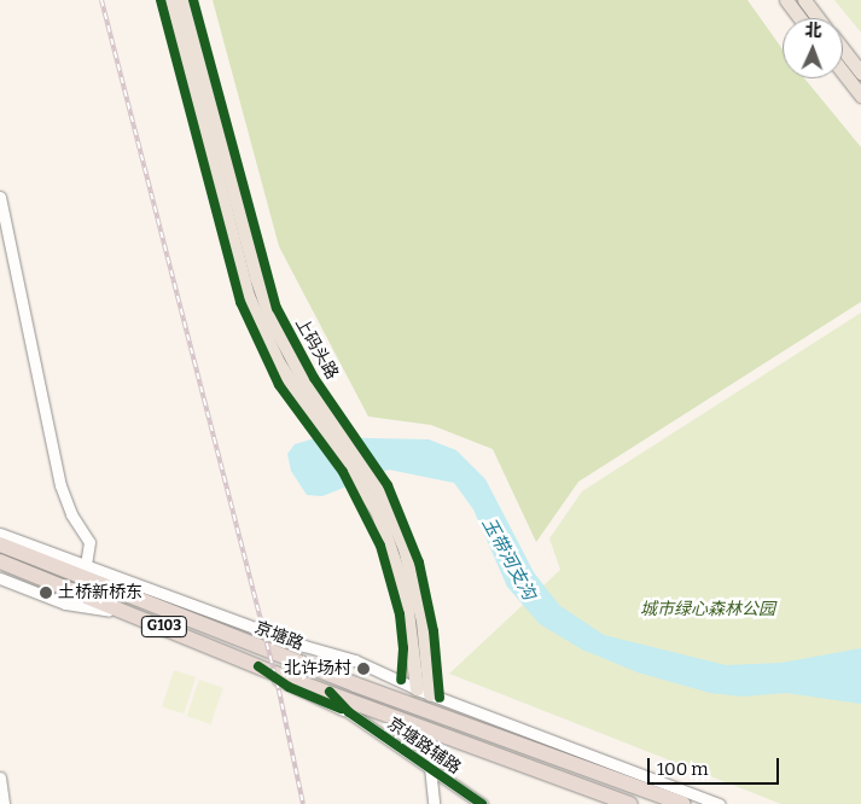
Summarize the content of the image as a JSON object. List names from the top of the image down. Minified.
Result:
{"streets":{"highway":["G103","京塘路"],"main road":["上码头路"],"street":["京塘路辅路"]},"crossings":[["京塘路","京塘路辅路"]],"water":["玉带河支沟"],"parks":["城市绿心森林公园"],"places":["土桥新桥东","北许场村"],"scale_bar":"100 m","north":"top"}
